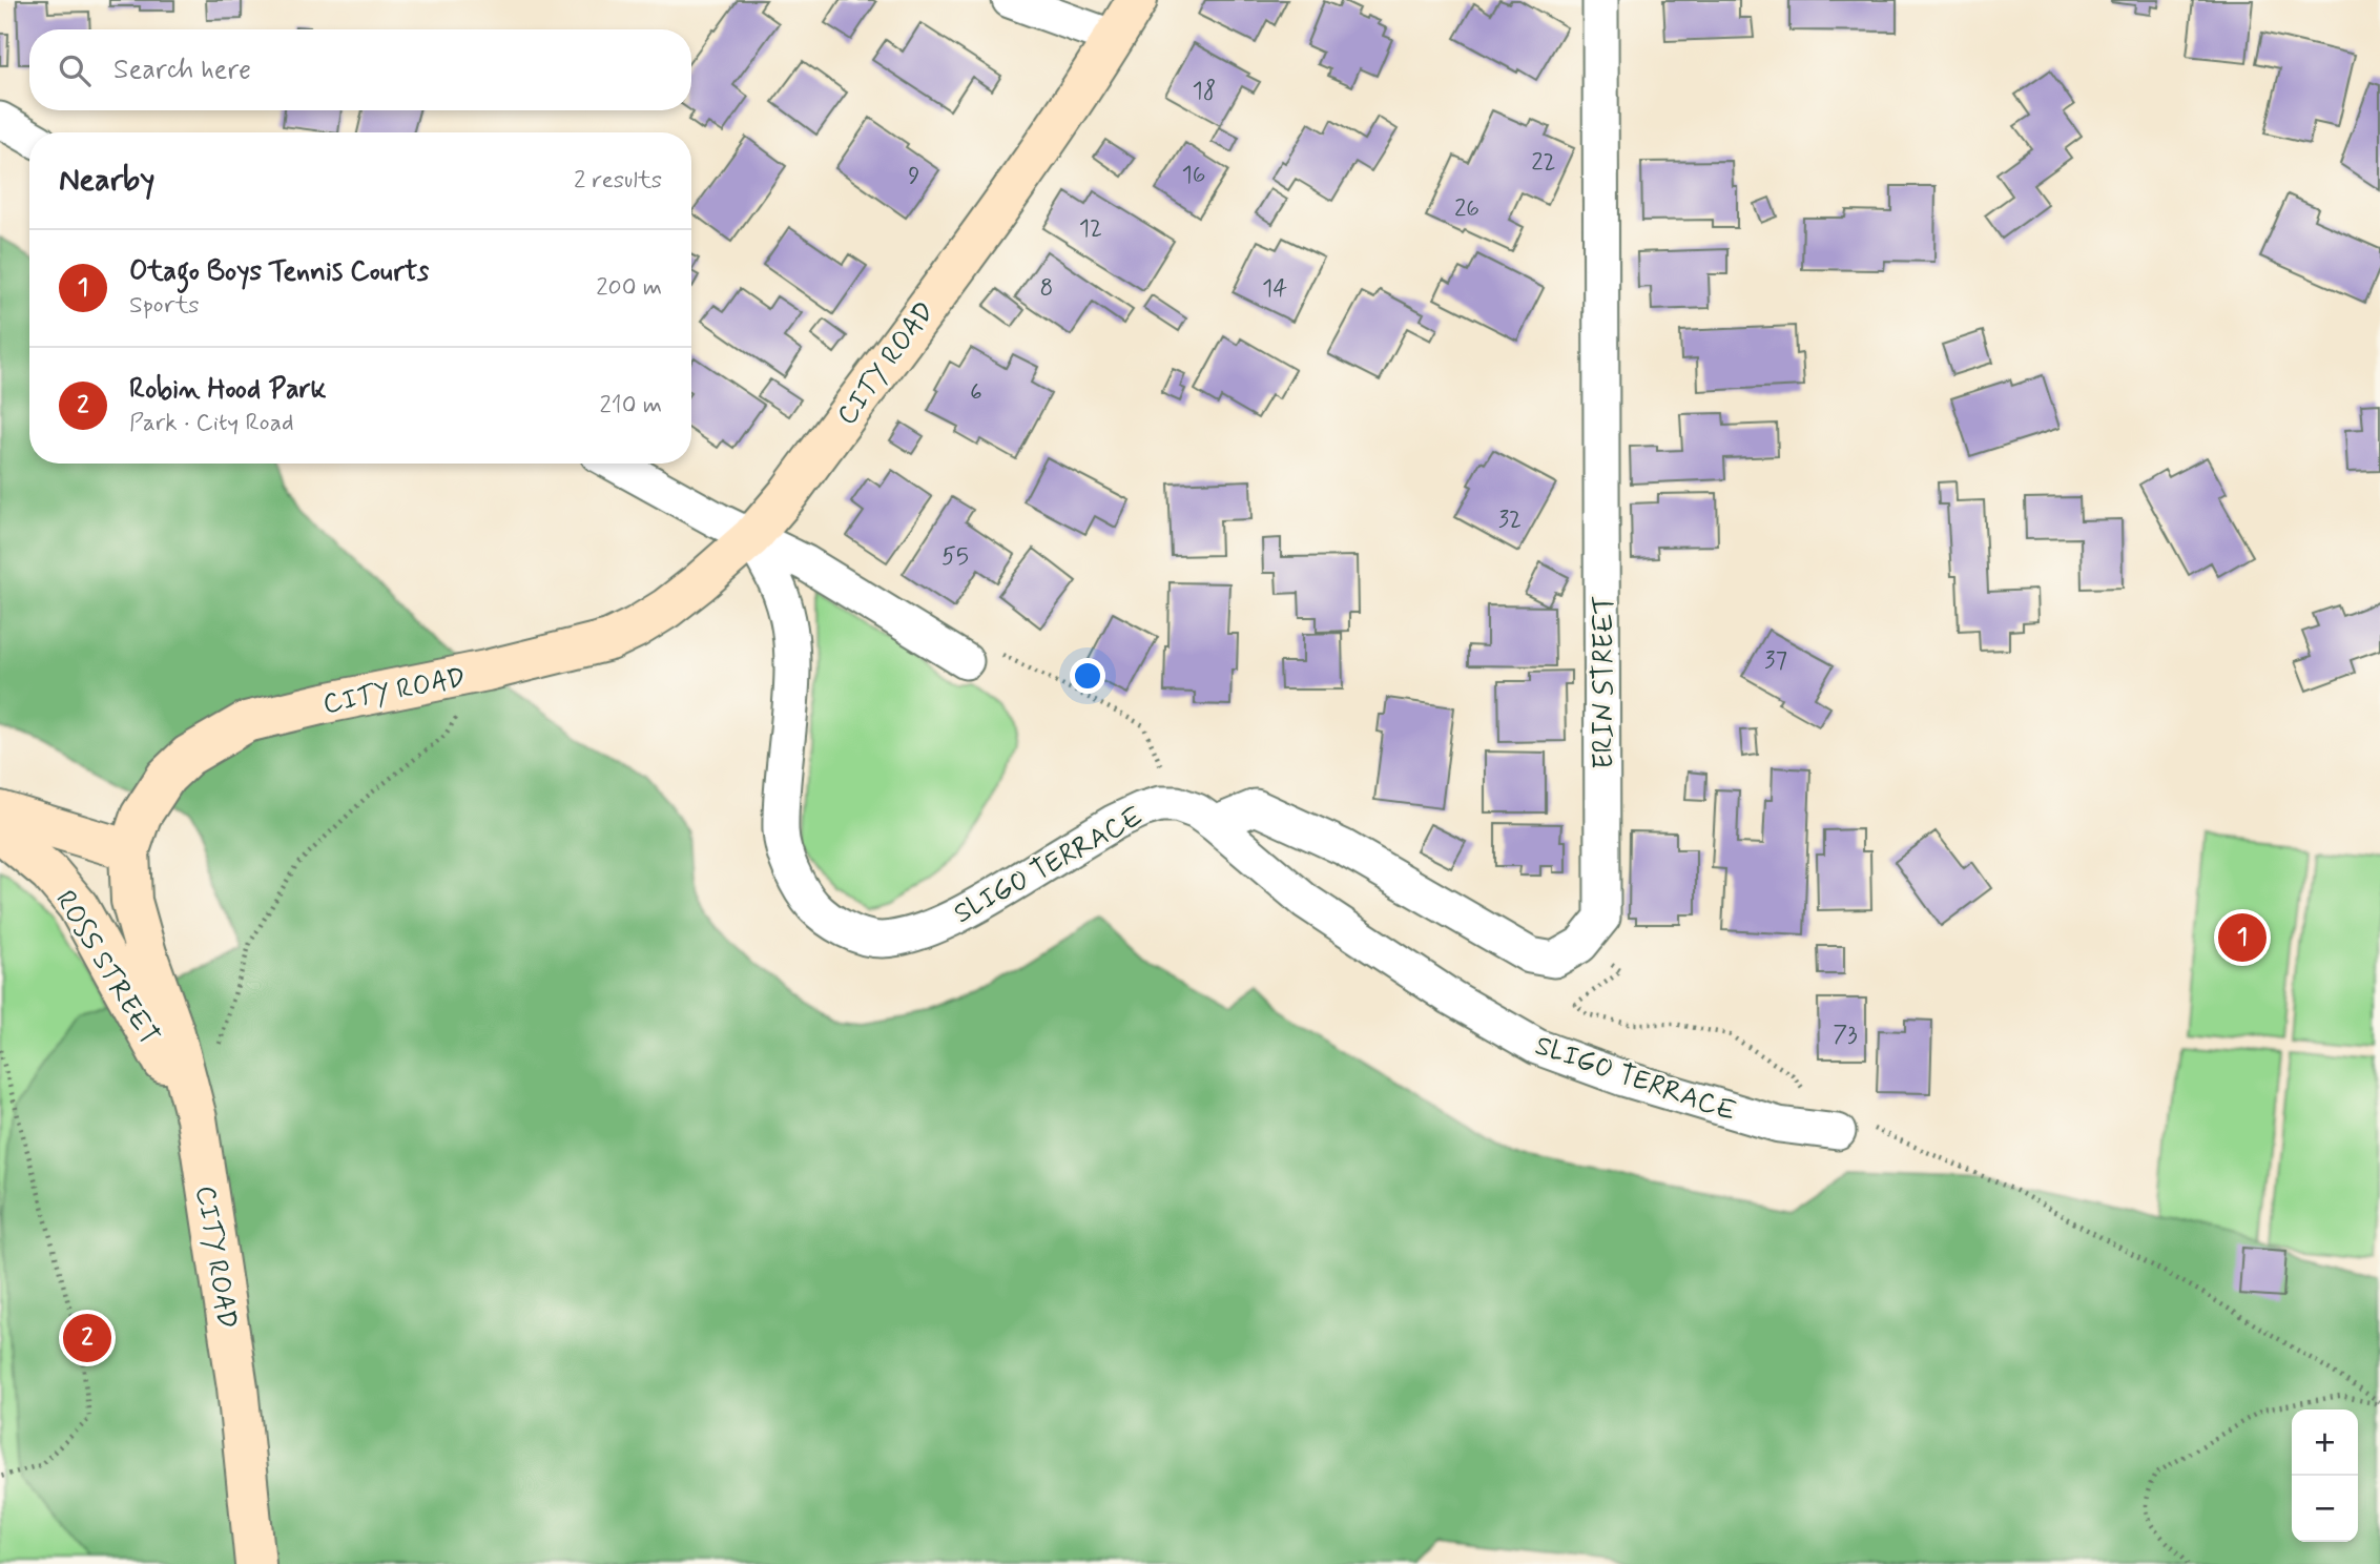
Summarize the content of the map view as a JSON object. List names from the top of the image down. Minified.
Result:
{"streets":{"street":["CITY ROAD","ERIN STREET","SLIGO TERRACE","ROSS STREET"]},"crossings":[["CITY ROAD","SLIGO TERRACE"],["CITY ROAD","ROSS STREET"],["ERIN STREET","SLIGO TERRACE"]],"house_numbers":["18","22","16","9","26","12","8","14","6","32","55","37","73"],"page":{"search":"Search here","heading":["Nearby","2 results"],"list":[{"mark":"1","name":"Otago Boys Tennis Courts","note":"Sports","value":"200 m"},{"mark":"2","name":"Robin Hood Park","note":"Park · City Road","value":"210 m"}],"pins":["1","2"],"map_buttons":["+","−"]}}
